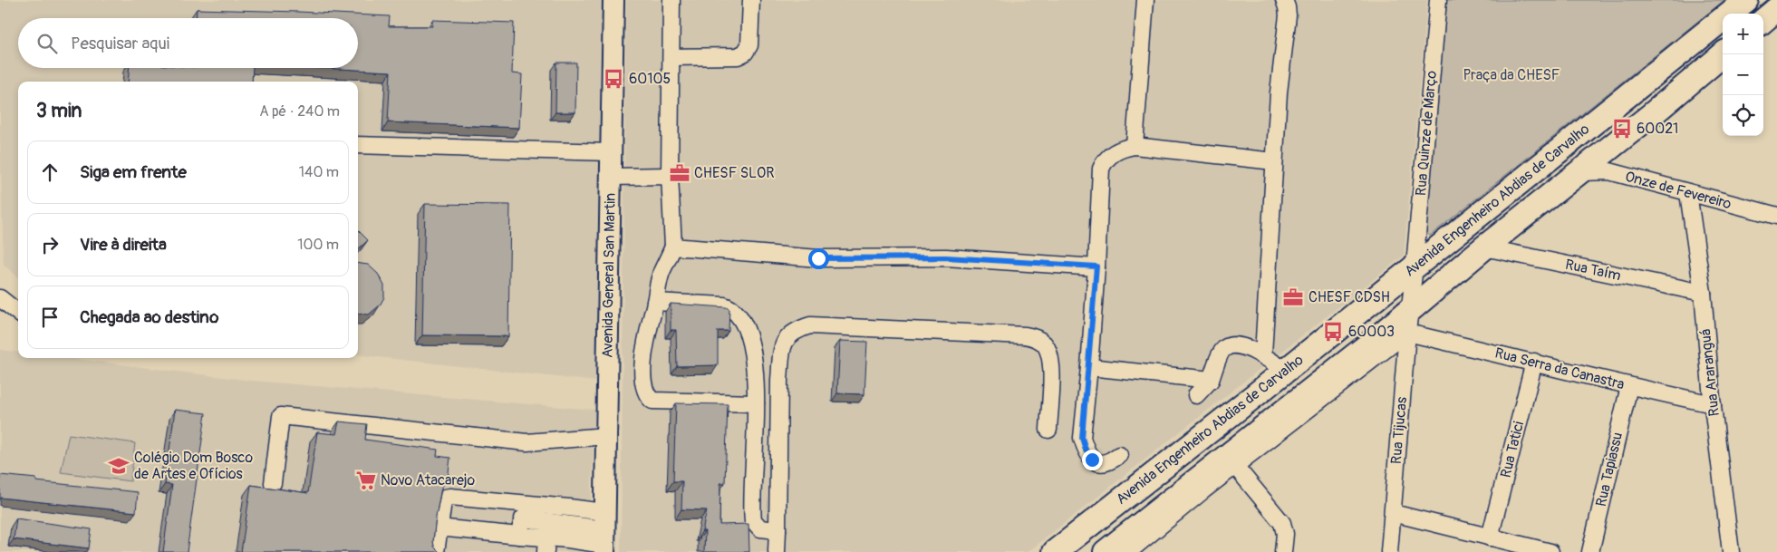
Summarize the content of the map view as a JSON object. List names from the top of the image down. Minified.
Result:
{"streets":{"highway":["Avenida Engenheiro Abdias de Carvalho"],"main road":["Avenida General San Martin"],"street":["Rua Quinze de Março","Onze de Fevereiro","Rua Taím","Rua Serra da Canastra","Rua Araranguá","Rua Tijucas","Rua Tatici","Rua Tapiassu"]},"crossings":[["Rua Quinze de Março","Avenida Engenheiro Abdias de Carvalho"],["Rua Quinze de Março","Rua Tijucas"],["Onze de Fevereiro","Avenida Engenheiro Abdias de Carvalho"],["Onze de Fevereiro","Rua Araranguá"],["Avenida Engenheiro Abdias de Carvalho","Rua Taím"],["Avenida Engenheiro Abdias de Carvalho","Rua Tijucas"],["Rua Taím","Rua Araranguá"],["Rua Serra da Canastra","Rua Araranguá"],["Rua Serra da Canastra","Rua Tijucas"],["Rua Serra da Canastra","Rua Tatici"],["Rua Serra da Canastra","Rua Tapiassu"]],"parks":["Praça da CHESF"],"places":{"bus stop":["60105","60021","60003"],"office":["CHESF SLOR","CHESF CDSH"],"school or university":["Colégio Dom Bosco de Artes e Ofícios"],"supermarket":["Novo Atacarejo"]},"page":{"map_buttons":["+","−"],"search":"Pesquisar aqui","heading":["3 min","A pé · 240 m"],"list":[["Siga em frente","140 m"],["Vire à direita","100 m"],"Chegada ao destino"]}}
